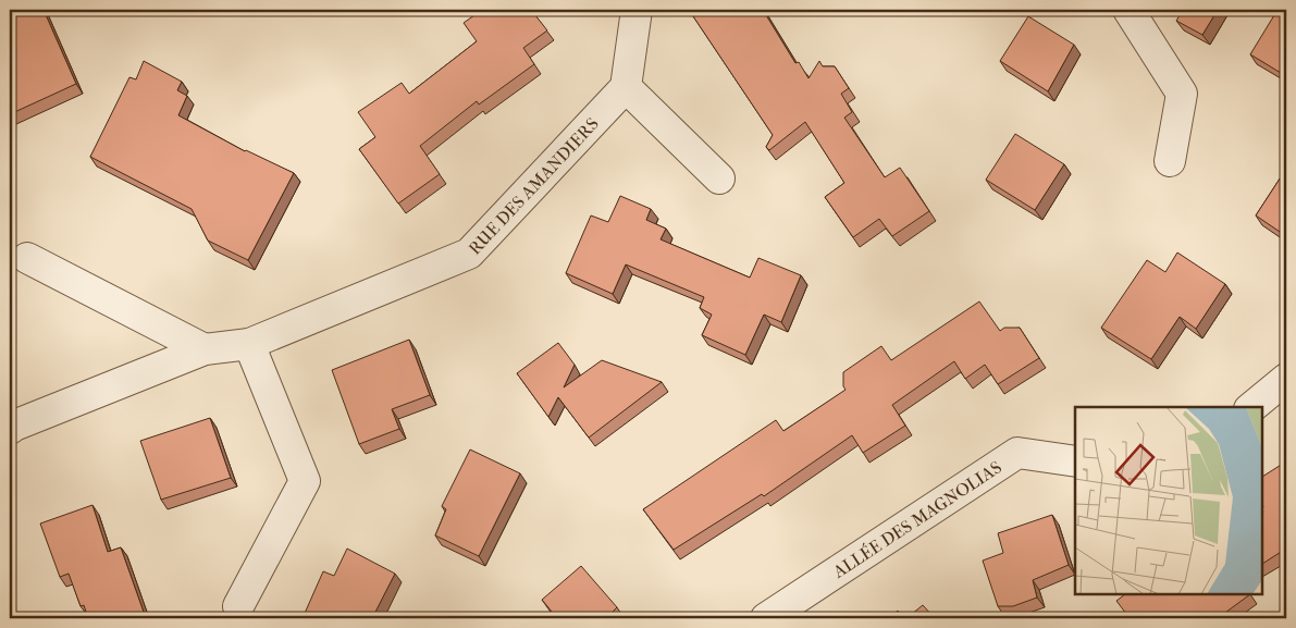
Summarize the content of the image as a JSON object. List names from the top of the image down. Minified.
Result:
{"streets":{"street":["RUE DES AMANDIERS","ALLÉE DES MAGNOLIAS"]}}
